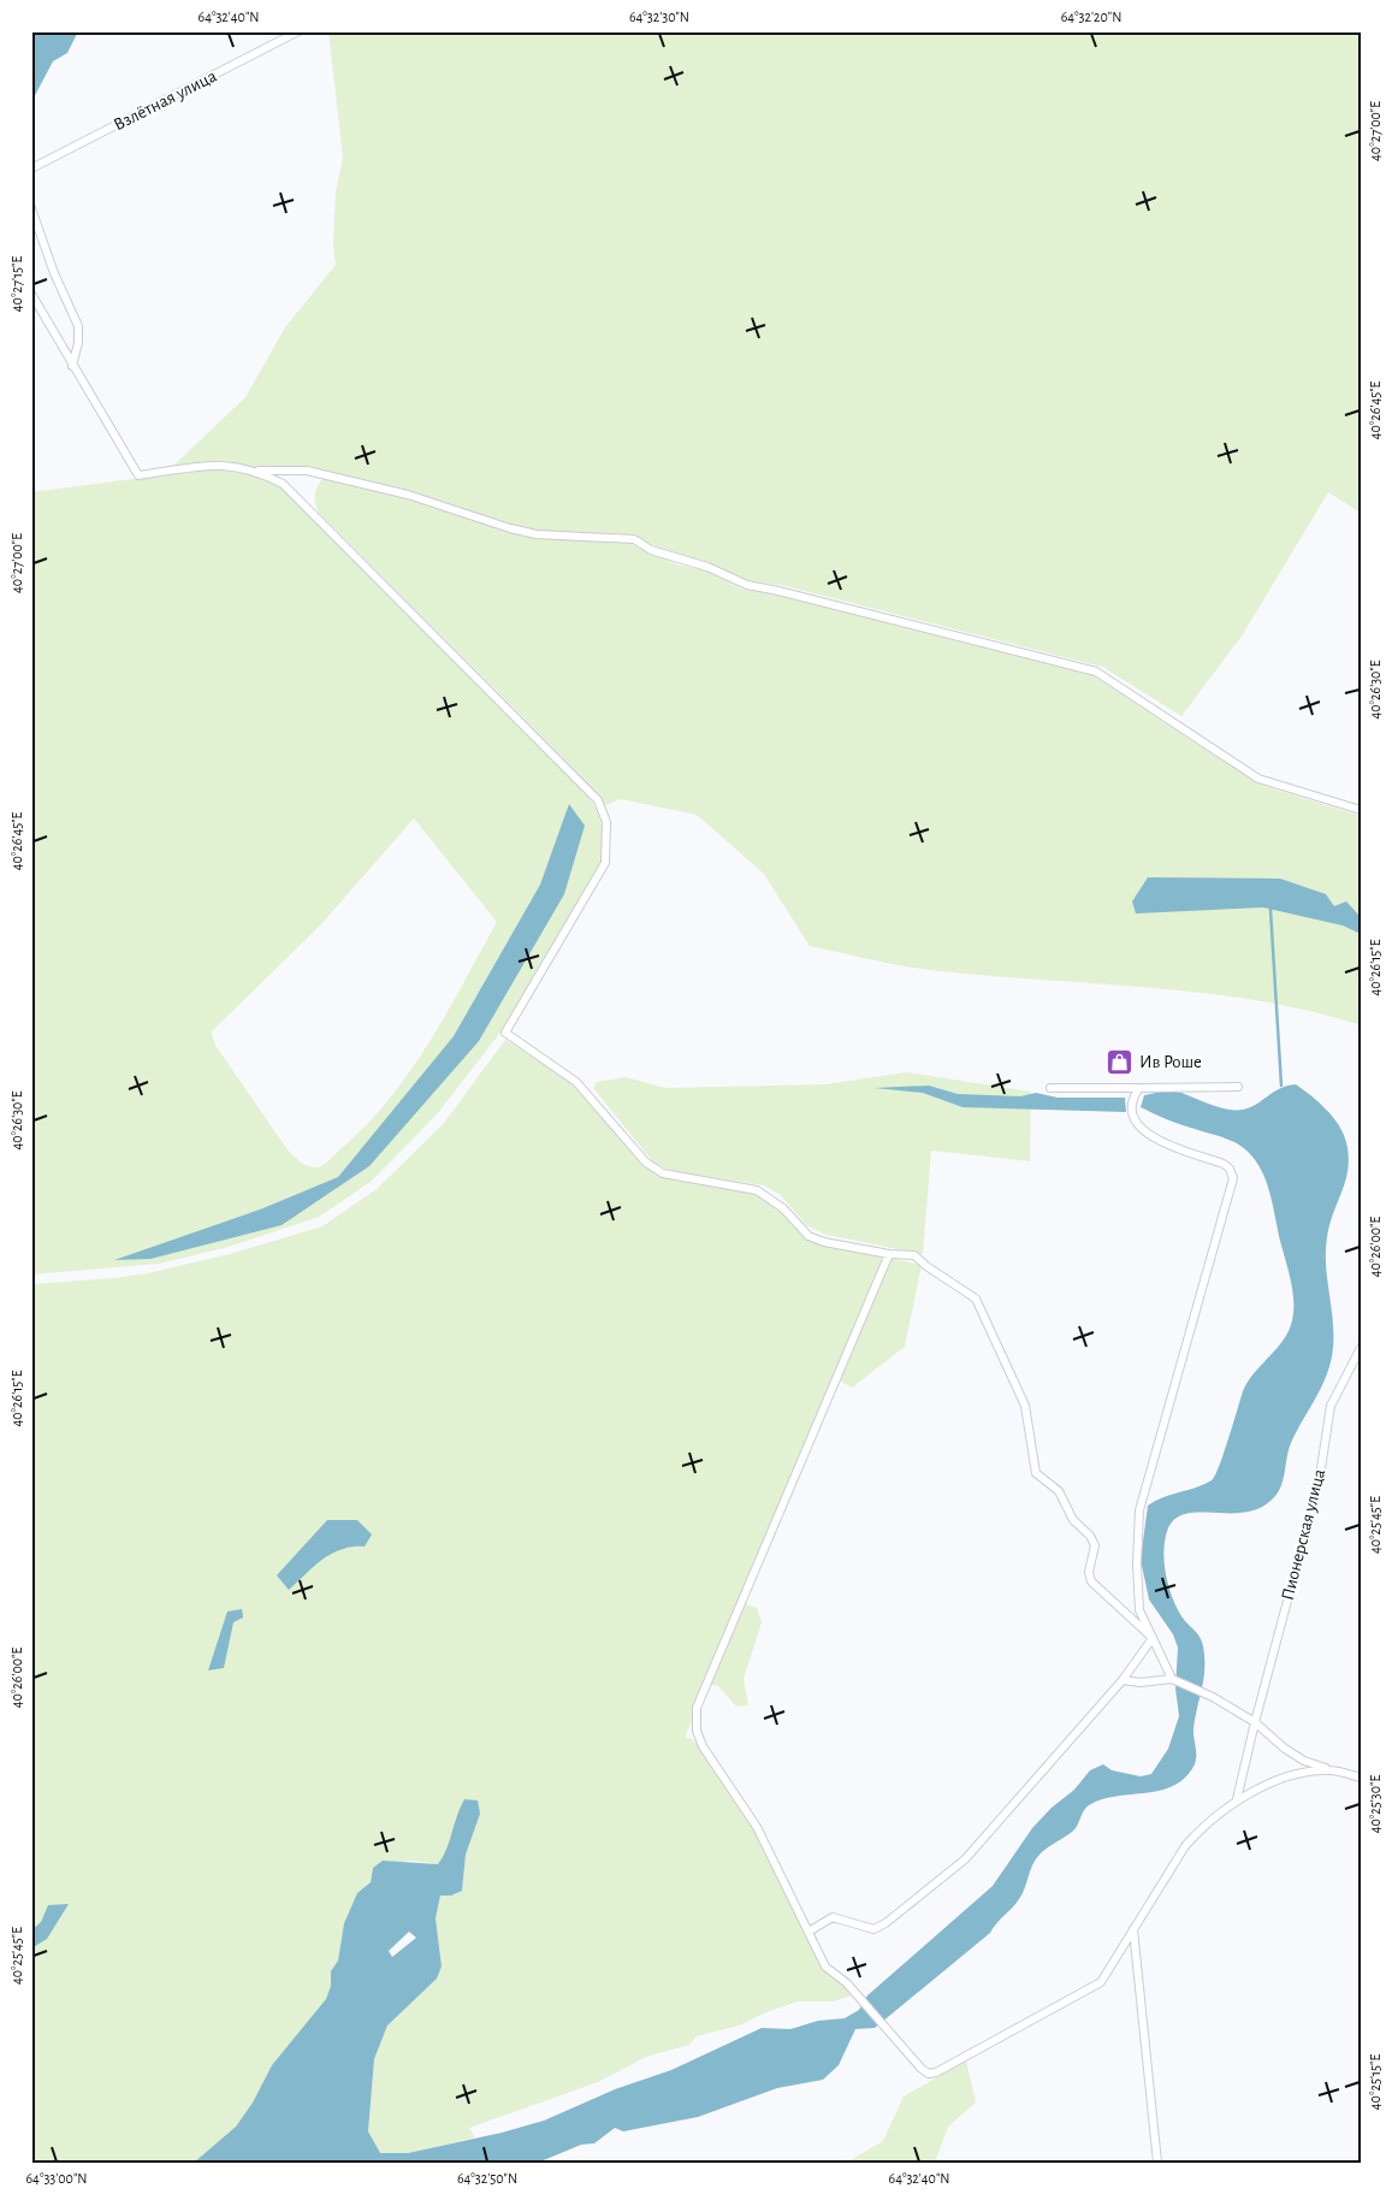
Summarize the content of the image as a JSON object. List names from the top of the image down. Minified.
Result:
{"streets":{"street":["Взлётная улица","Пионерская улица"]},"places":{"shop":["Ив Роше"]},"coordinates":["64°32'40\"N","64°32'30\"N","64°32'20\"N","40°27'00\"E","40°27'15\"E","40°26'45\"E","40°26'30\"E","40°26'15\"E","40°26'00\"E","40°25'45\"E","40°25'30\"E","40°25'15\"E","64°33'00\"N","64°32'50\"N"]}
